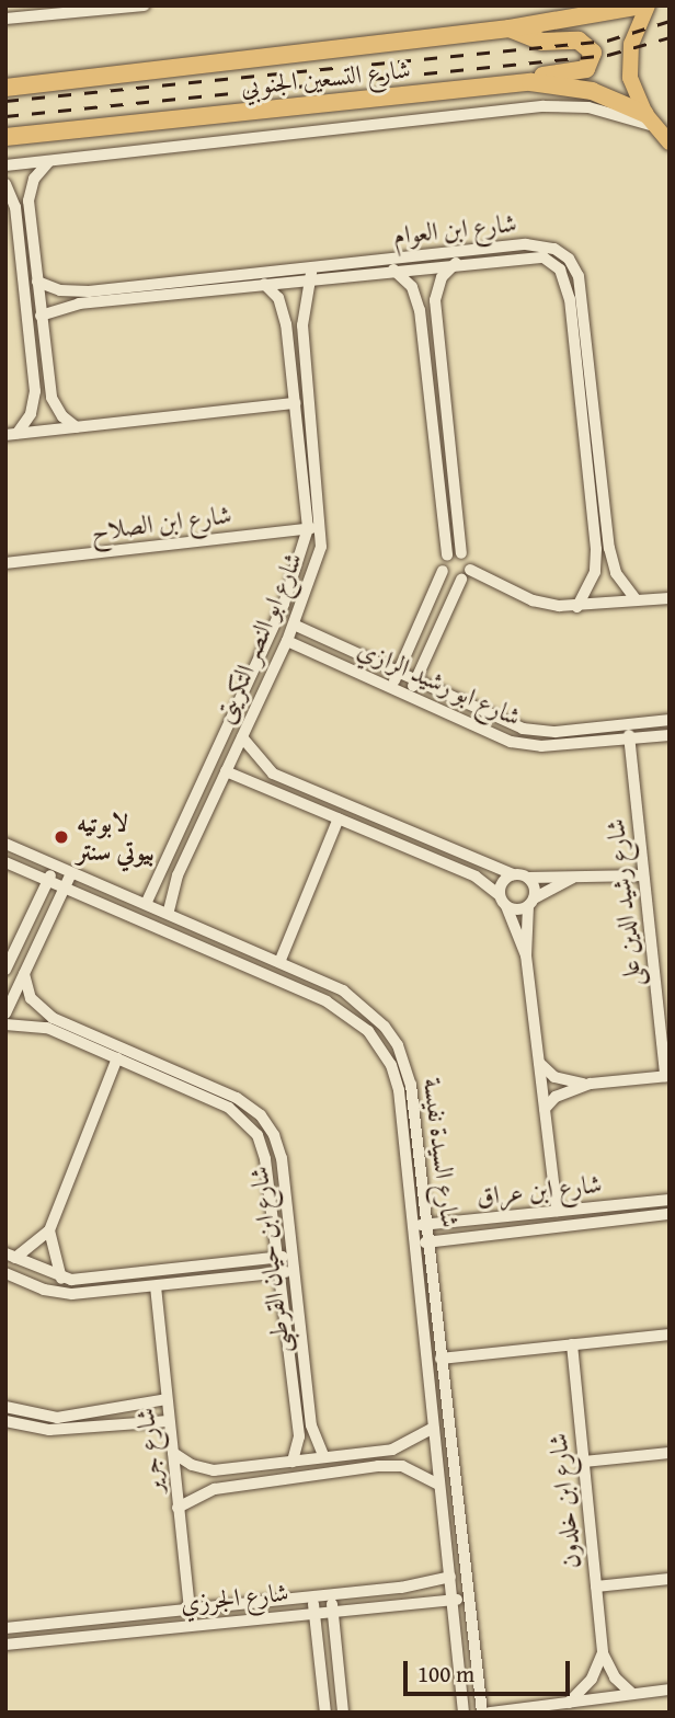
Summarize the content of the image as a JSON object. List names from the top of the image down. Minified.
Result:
{"streets":{"highway":["شارع التسعين الجنوبي"],"street":["شارع ابن العوام","شارع ابن الصلاح","شارع ابو النصر التكريتى","شارع ابو رشيد الرازي","شارع رشيد الدين على","شارع السيدة نفيسة","شارع ابن عراق","شارع ابن حيان القرطبى","شارع جرير","شارع ابن خلدون","شارع الجرزي"]},"crossings":[["شارع ابن العوام","شارع ابو النصر التكريتى"],["شارع ابن الصلاح","شارع ابو النصر التكريتى"],["شارع ابو النصر التكريتى","شارع ابو رشيد الرازي"],["شارع ابو النصر التكريتى","شارع السيدة نفيسة"],["شارع ابو رشيد الرازي","شارع رشيد الدين على"],["شارع السيدة نفيسة","شارع ابن عراق"],["شارع السيدة نفيسة","شارع الجرزي"],["شارع جرير","شارع الجرزي"]],"places":["لابوتيه بيوتي سنتر"],"scale_bar":"100 m"}
